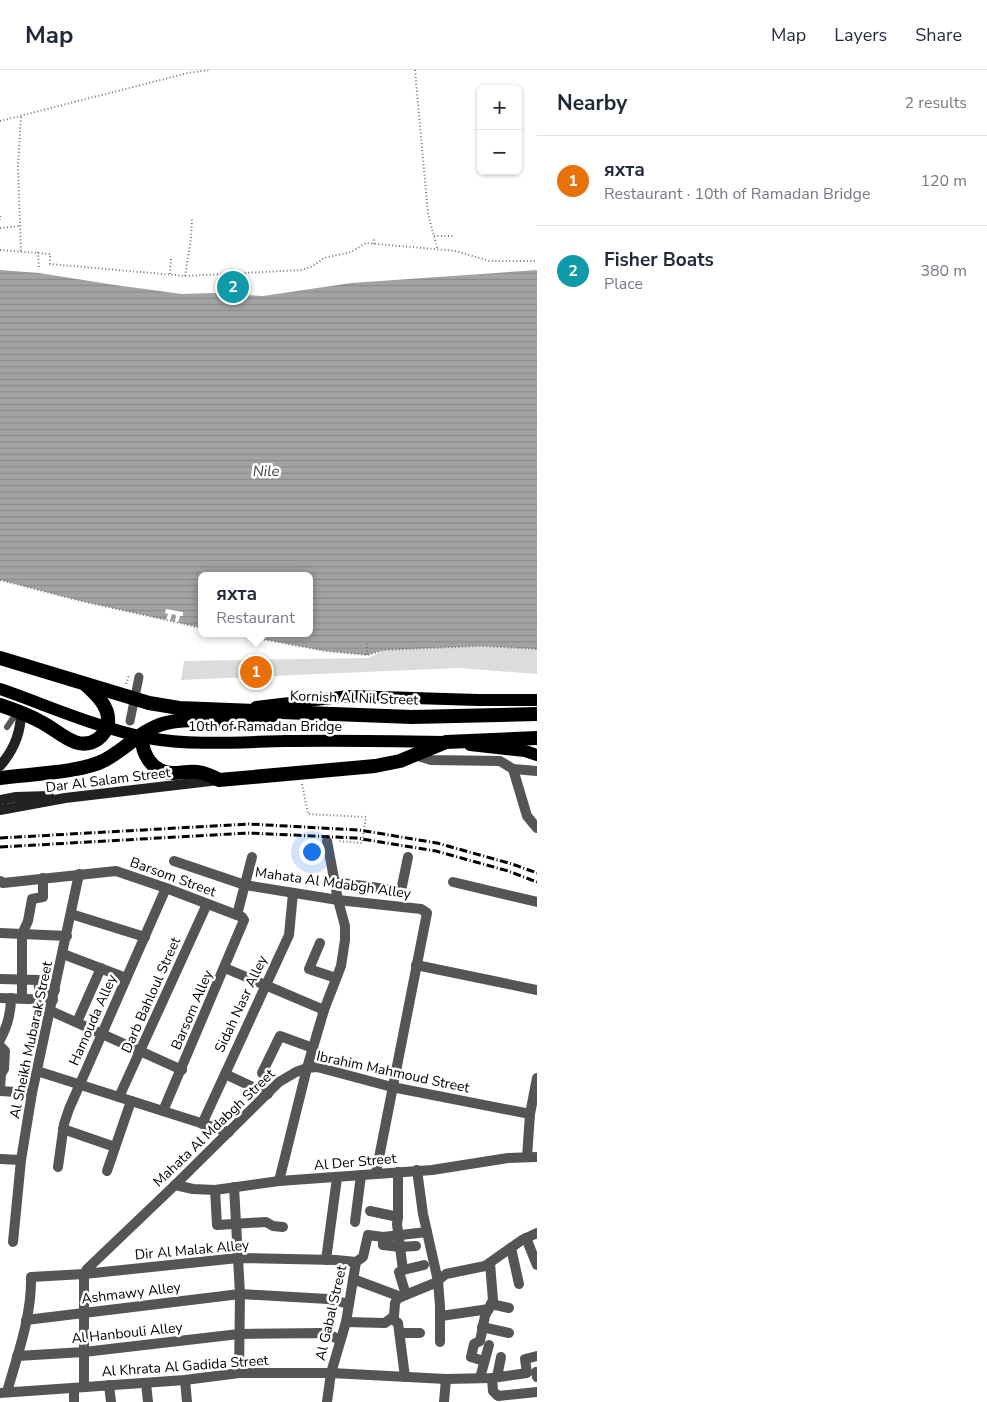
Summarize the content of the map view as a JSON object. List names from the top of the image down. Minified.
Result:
{"streets":{"highway":["Kornish Al Nil Street"],"main road":["10th of Ramadan Bridge","Dar Al Salam Street"],"street":["Barsom Street","Mahata Al Mdabgh Alley","Darb Bahloul Street","Sidah Nasr Alley","Barsom Alley","Hamouda Alley","Al Sheikh Mubarak Street","Ibrahim Mahmoud Street","Mahata Al Mdabgh Street","Al Der Street","Dir Al Malak Alley","Ashmawy Alley","Al Gabal Street","Al Hanbouli Alley","Al Khrata Al Gadida Street"]},"crossings":[["Kornish Al Nil Street","10th of Ramadan Bridge"],["Barsom Street","Darb Bahloul Street"],["Barsom Street","Barsom Alley"],["Barsom Street","Hamouda Alley"],["Barsom Street","Al Sheikh Mubarak Street"],["Mahata Al Mdabgh Alley","Sidah Nasr Alley"],["Mahata Al Mdabgh Alley","Barsom Alley"],["Ibrahim Mahmoud Street","Mahata Al Mdabgh Street"],["Ibrahim Mahmoud Street","Al Der Street"],["Mahata Al Mdabgh Street","Al Der Street"],["Mahata Al Mdabgh Street","Dir Al Malak Alley"],["Dir Al Malak Alley","Ashmawy Alley"],["Dir Al Malak Alley","Al Gabal Street"],["Ashmawy Alley","Al Gabal Street"],["Al Gabal Street","Al Hanbouli Alley"],["Al Gabal Street","Al Khrata Al Gadida Street"]],"water":["Nile"],"page":{"header":"Map","nav":["Map","Layers","Share"],"heading":["Nearby","2 results"],"map_buttons":["+","−"],"list":[{"mark":"1","name":"яхта","note":"Restaurant · 10th of Ramadan Bridge","value":"120 m"},{"mark":"2","name":"Fisher Boats","note":"Place","value":"380 m"}],"pins":["2","1"],"popup":["яхта","Restaurant"]}}
